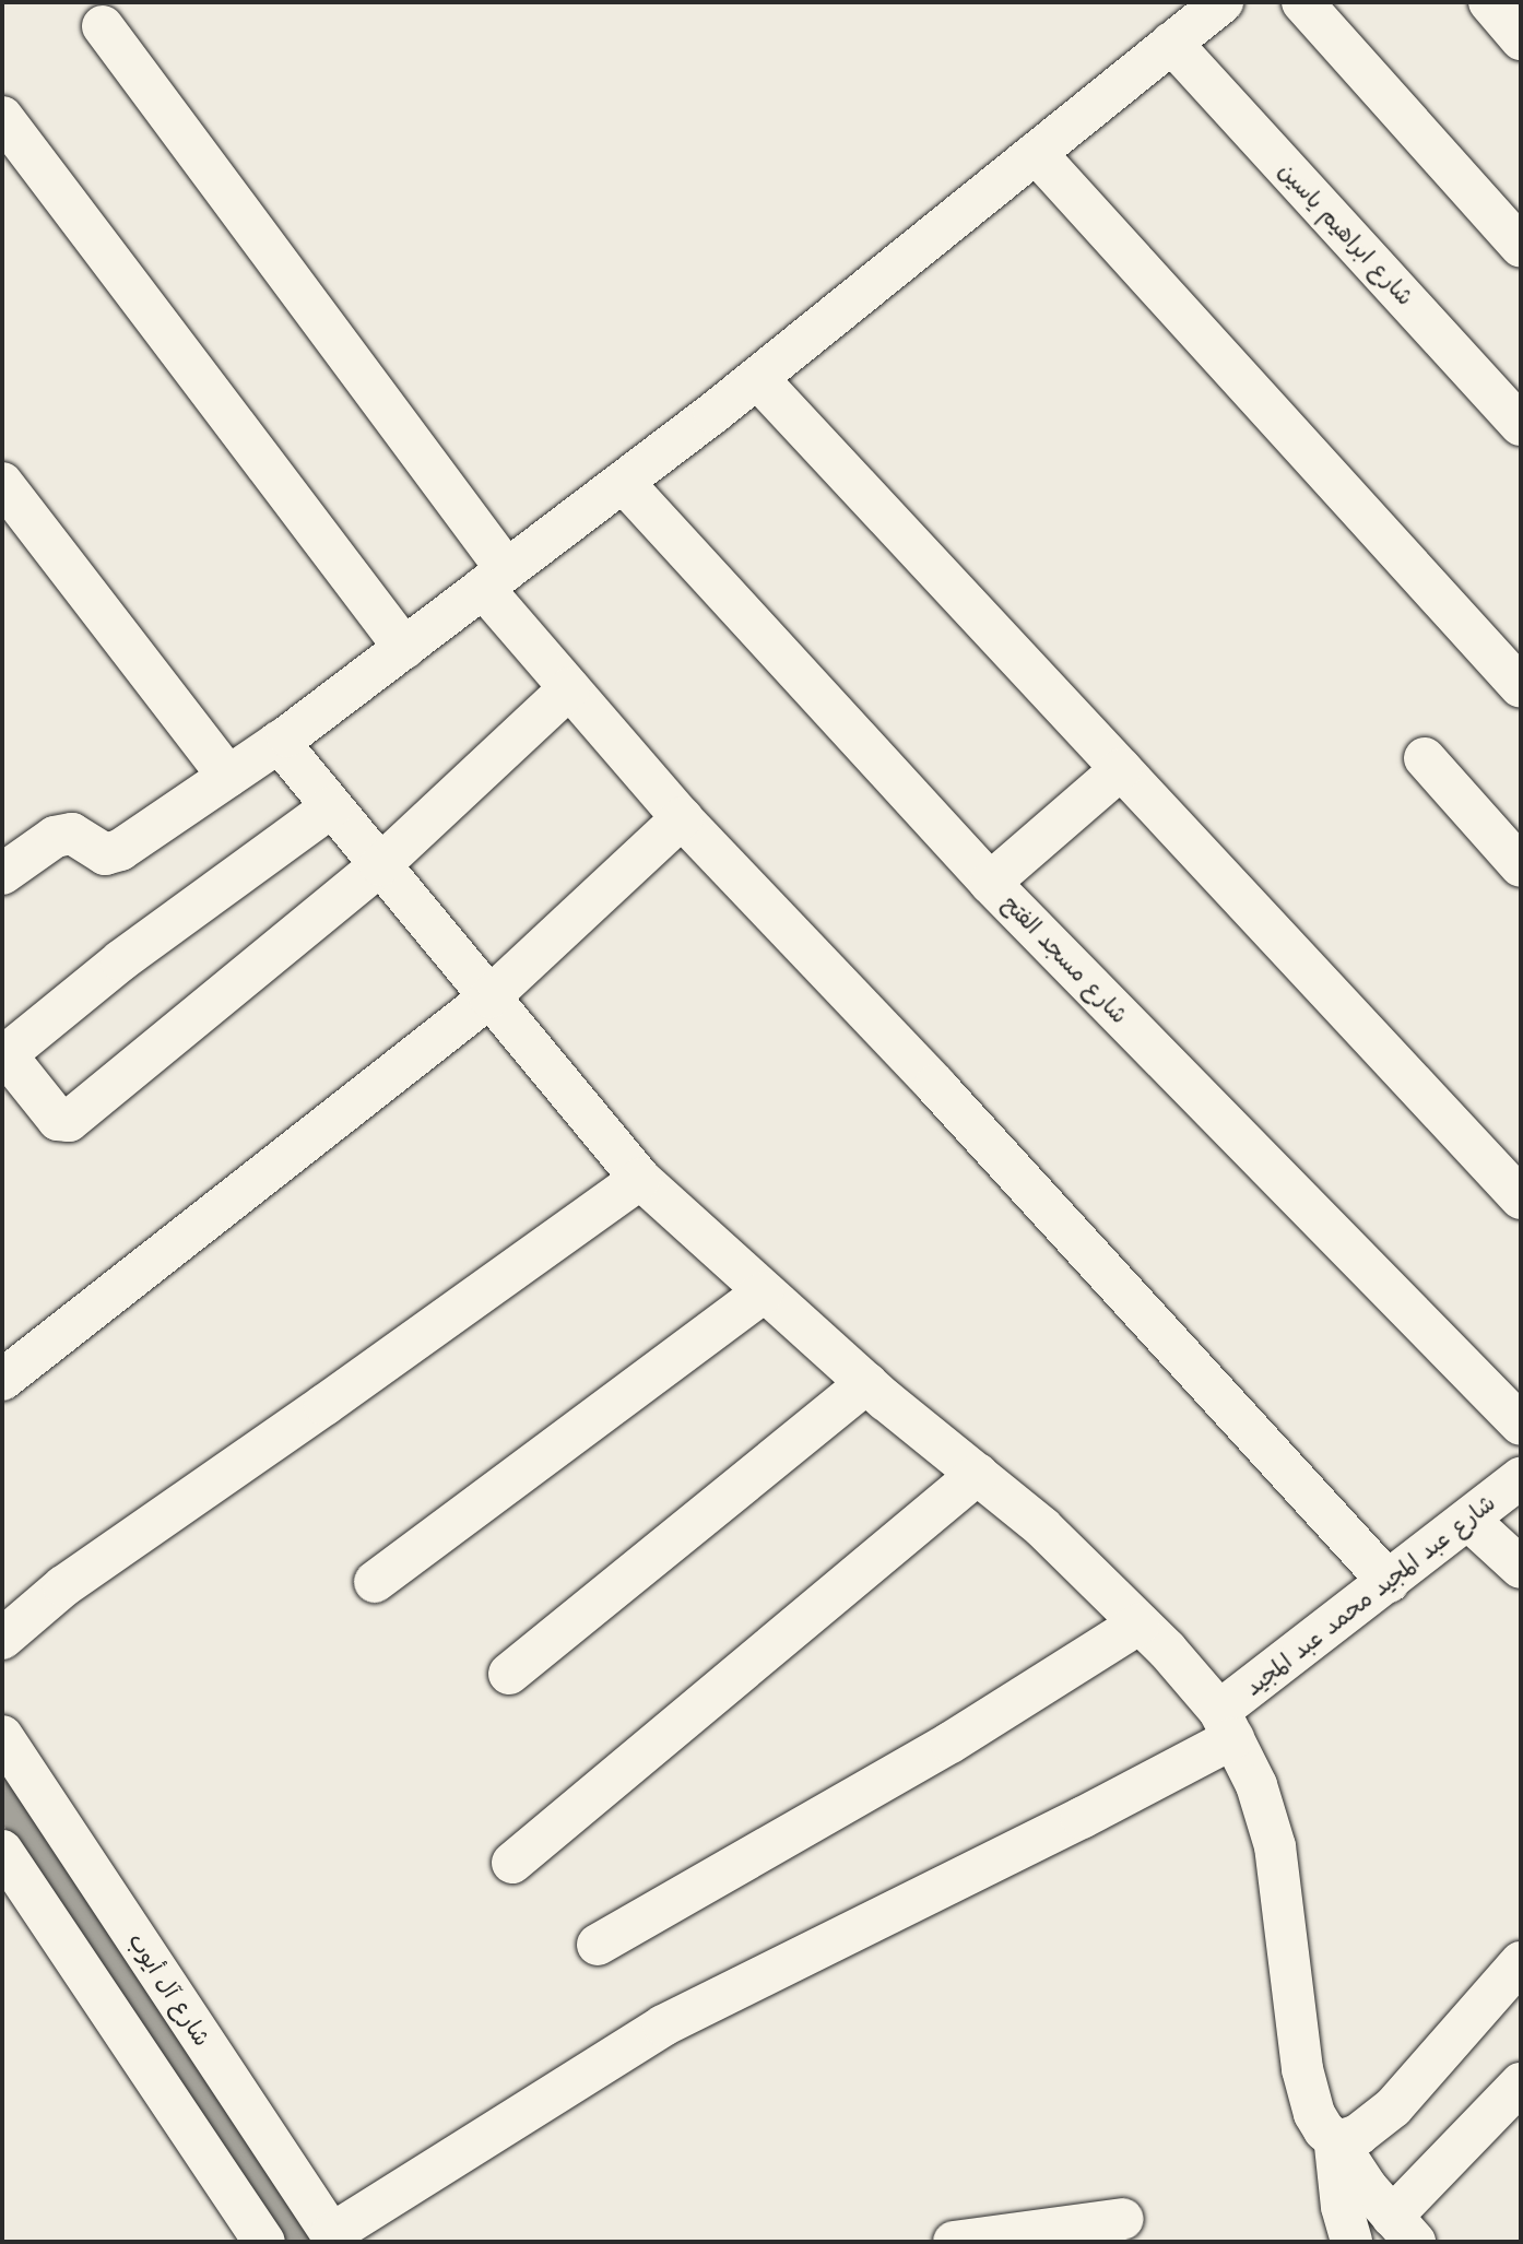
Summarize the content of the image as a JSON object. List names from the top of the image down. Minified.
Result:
{"streets":{"street":["شارع ابراهيم ياسين","شارع مسجد الفتح","شارع عبد المجيد محمد عبد المجيد","شارع آل أيوب"]},"crossings":[["شارع عبد المجيد محمد عبد المجيد","شارع آل أيوب"]]}
